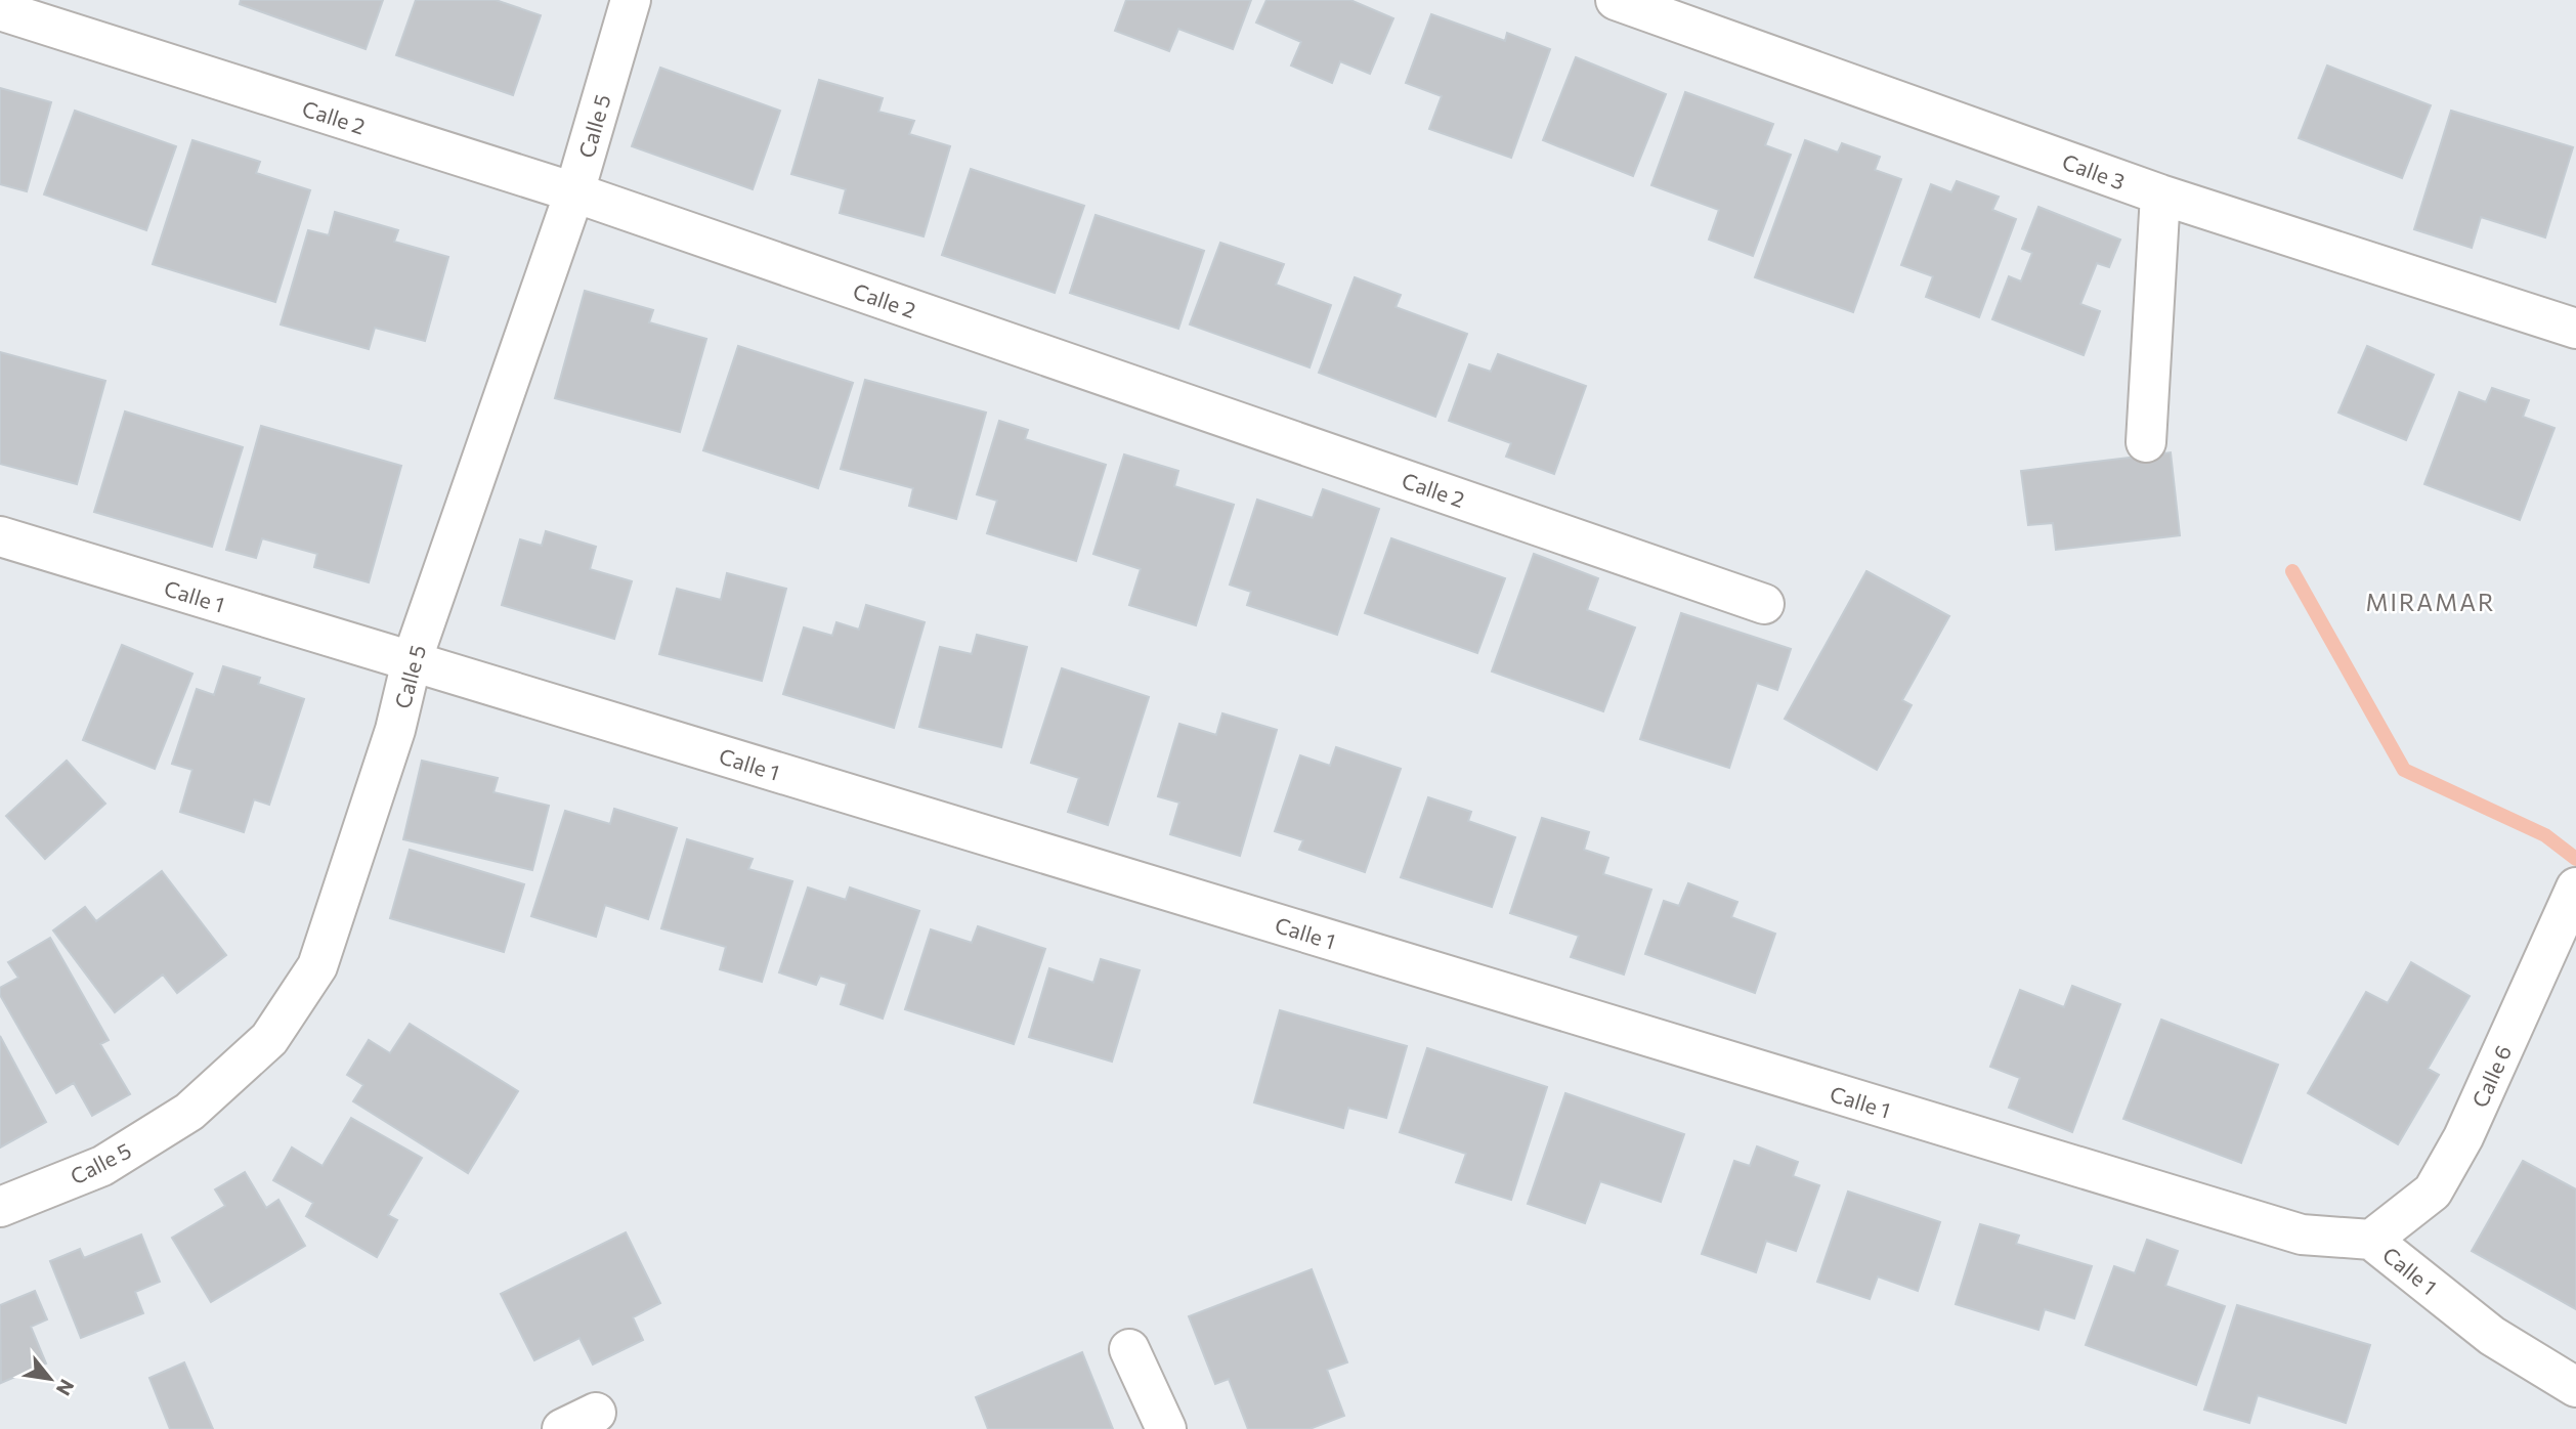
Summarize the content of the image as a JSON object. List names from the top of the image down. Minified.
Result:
{"streets":{"street":["Calle 2","Calle 5","Calle 3","Calle 1","Calle 6"]},"crossings":[["Calle 2","Calle 5"],["Calle 5","Calle 1"],["Calle 1","Calle 6"]],"districts":["MIRAMAR"],"north":"bottom right"}
